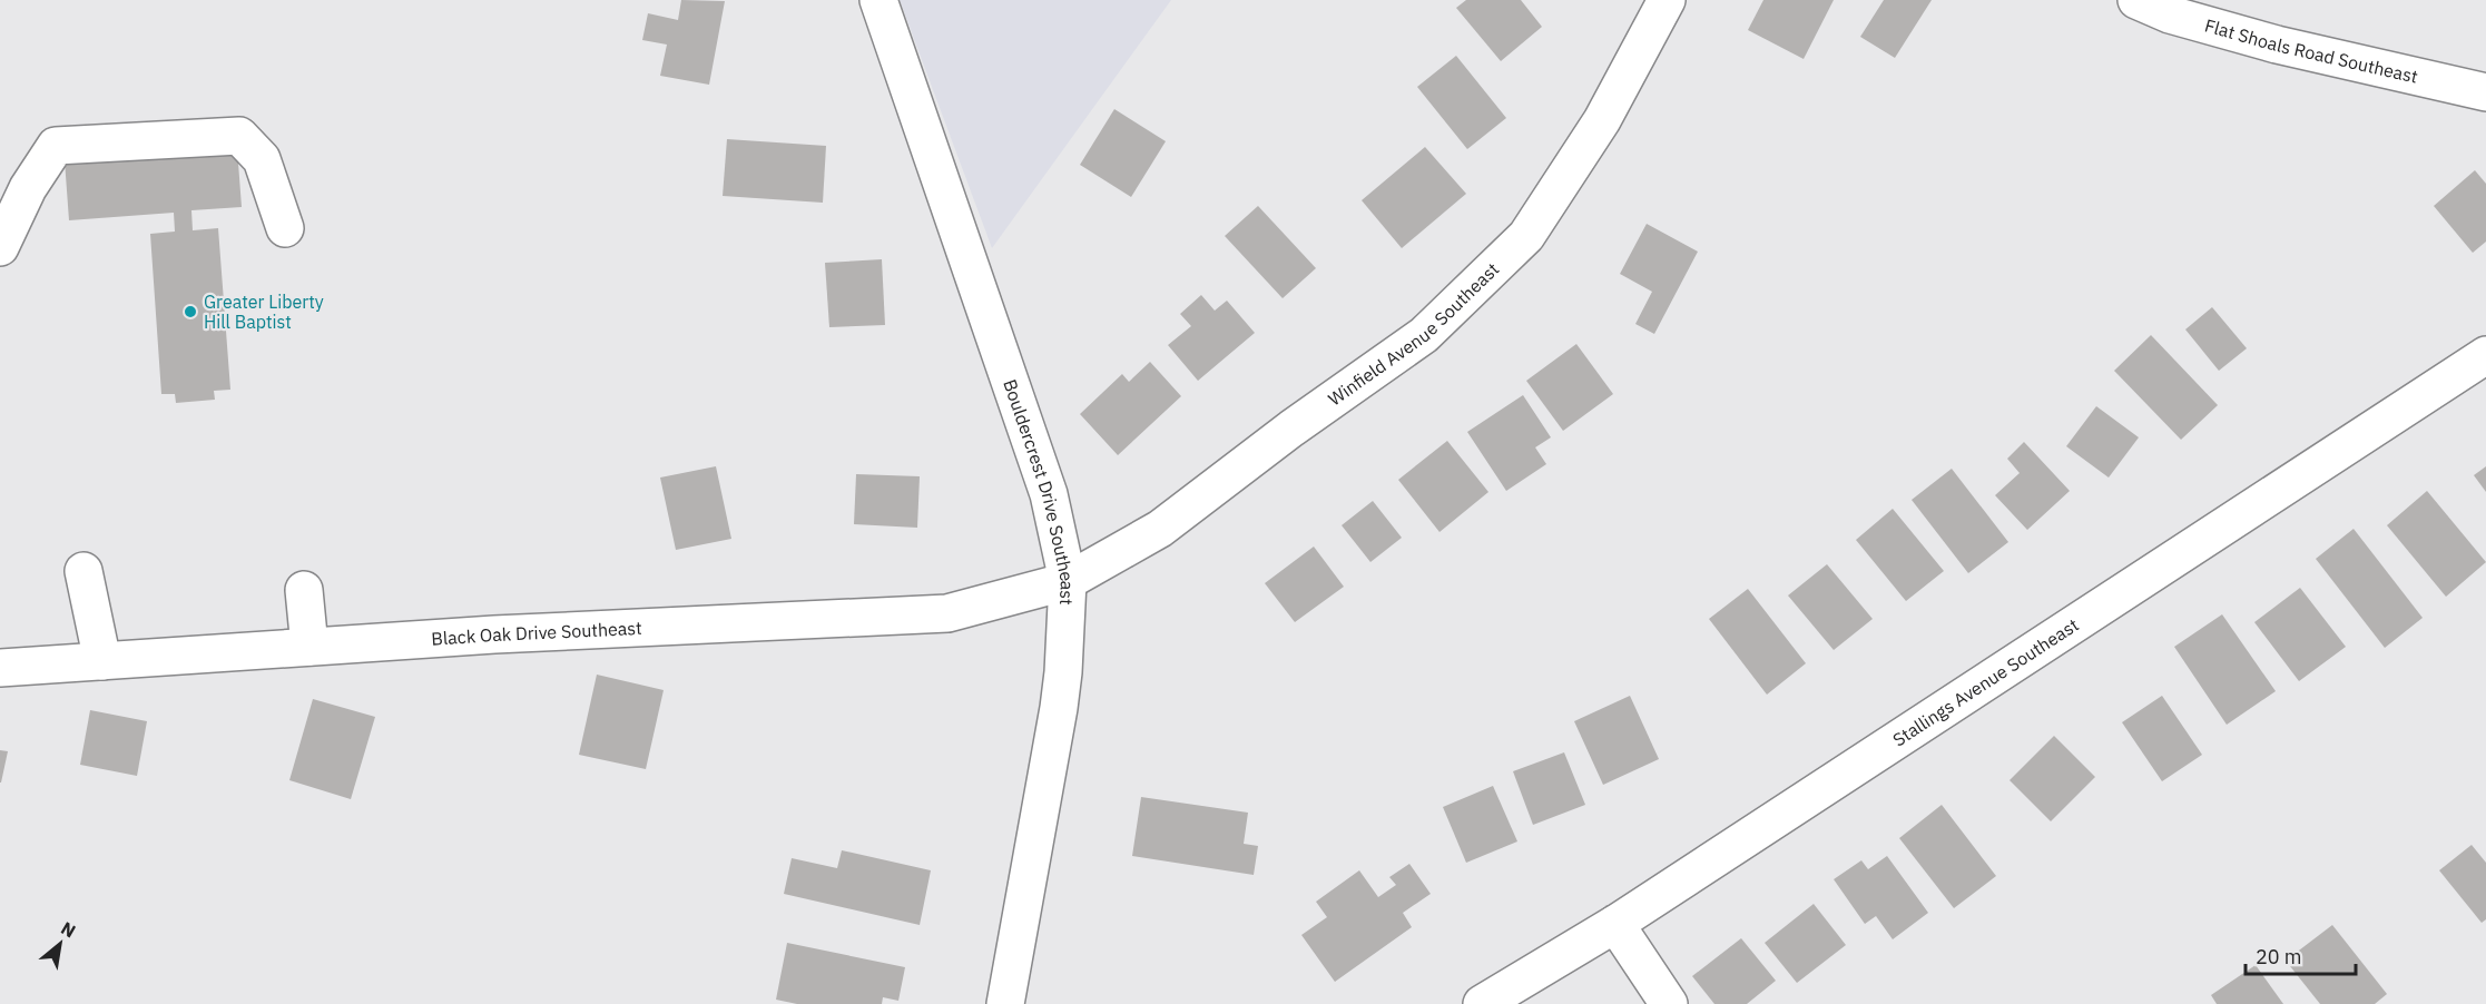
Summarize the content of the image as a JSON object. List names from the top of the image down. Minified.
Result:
{"streets":{"street":["Flat Shoals Road Southeast","Winfield Avenue Southeast","Bouldercrest Drive Southeast","Black Oak Drive Southeast","Stallings Avenue Southeast"]},"crossings":[["Winfield Avenue Southeast","Bouldercrest Drive Southeast"],["Winfield Avenue Southeast","Black Oak Drive Southeast"],["Bouldercrest Drive Southeast","Black Oak Drive Southeast"]],"places":["Greater Liberty Hill Baptist"],"scale_bar":"20 m","north":"top right"}
